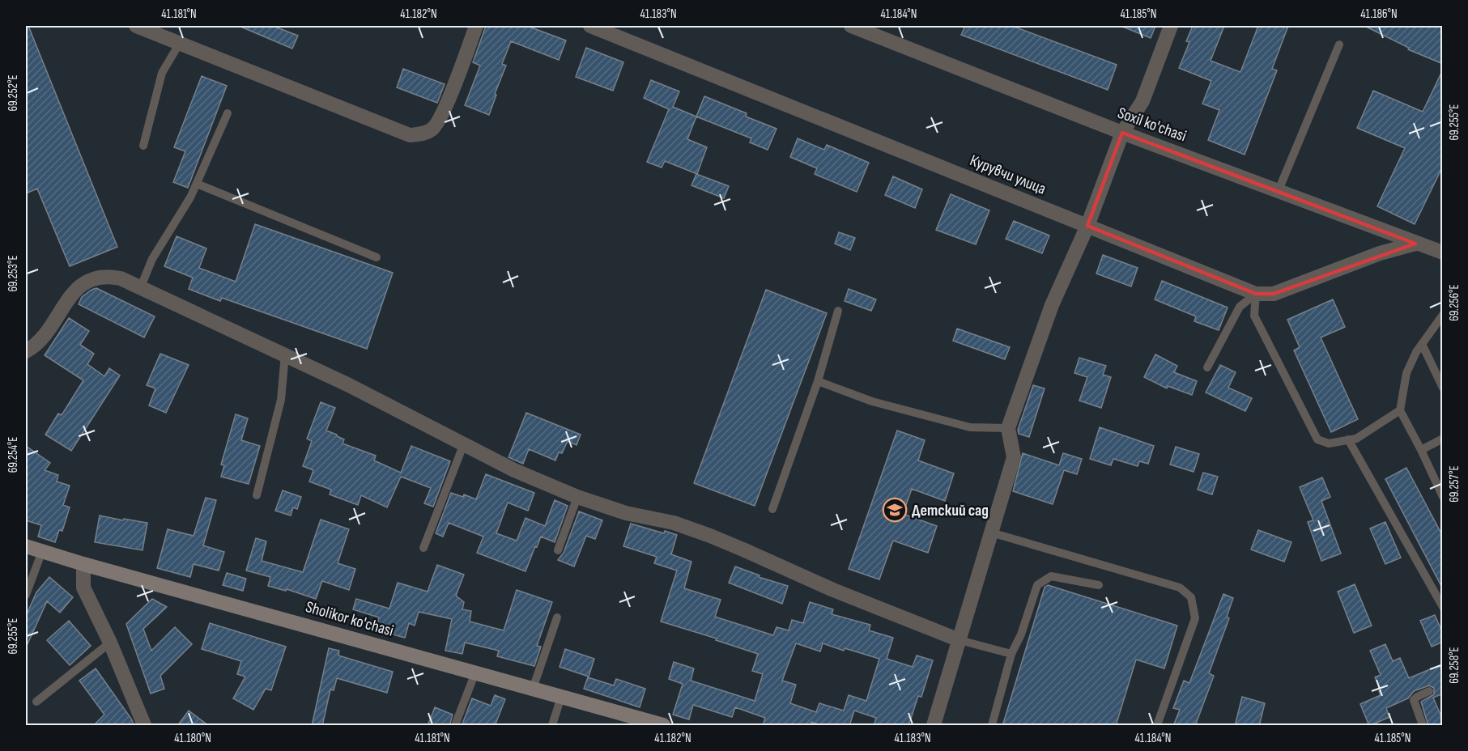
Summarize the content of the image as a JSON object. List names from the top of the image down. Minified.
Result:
{"streets":{"street":["Soxil ko'chasi","Курувчи улица","Sholikor ko'chasi"]},"crossings":[["Soxil ko'chasi","Курувчи улица"]],"places":{"school or university":["Детский сад"]},"coordinates":["41.181°N","41.182°N","41.183°N","41.184°N","41.185°N","41.186°N","69.252°E","69.255°E","69.253°E","69.256°E","69.254°E","69.257°E","69.258°E","41.180°N"]}
